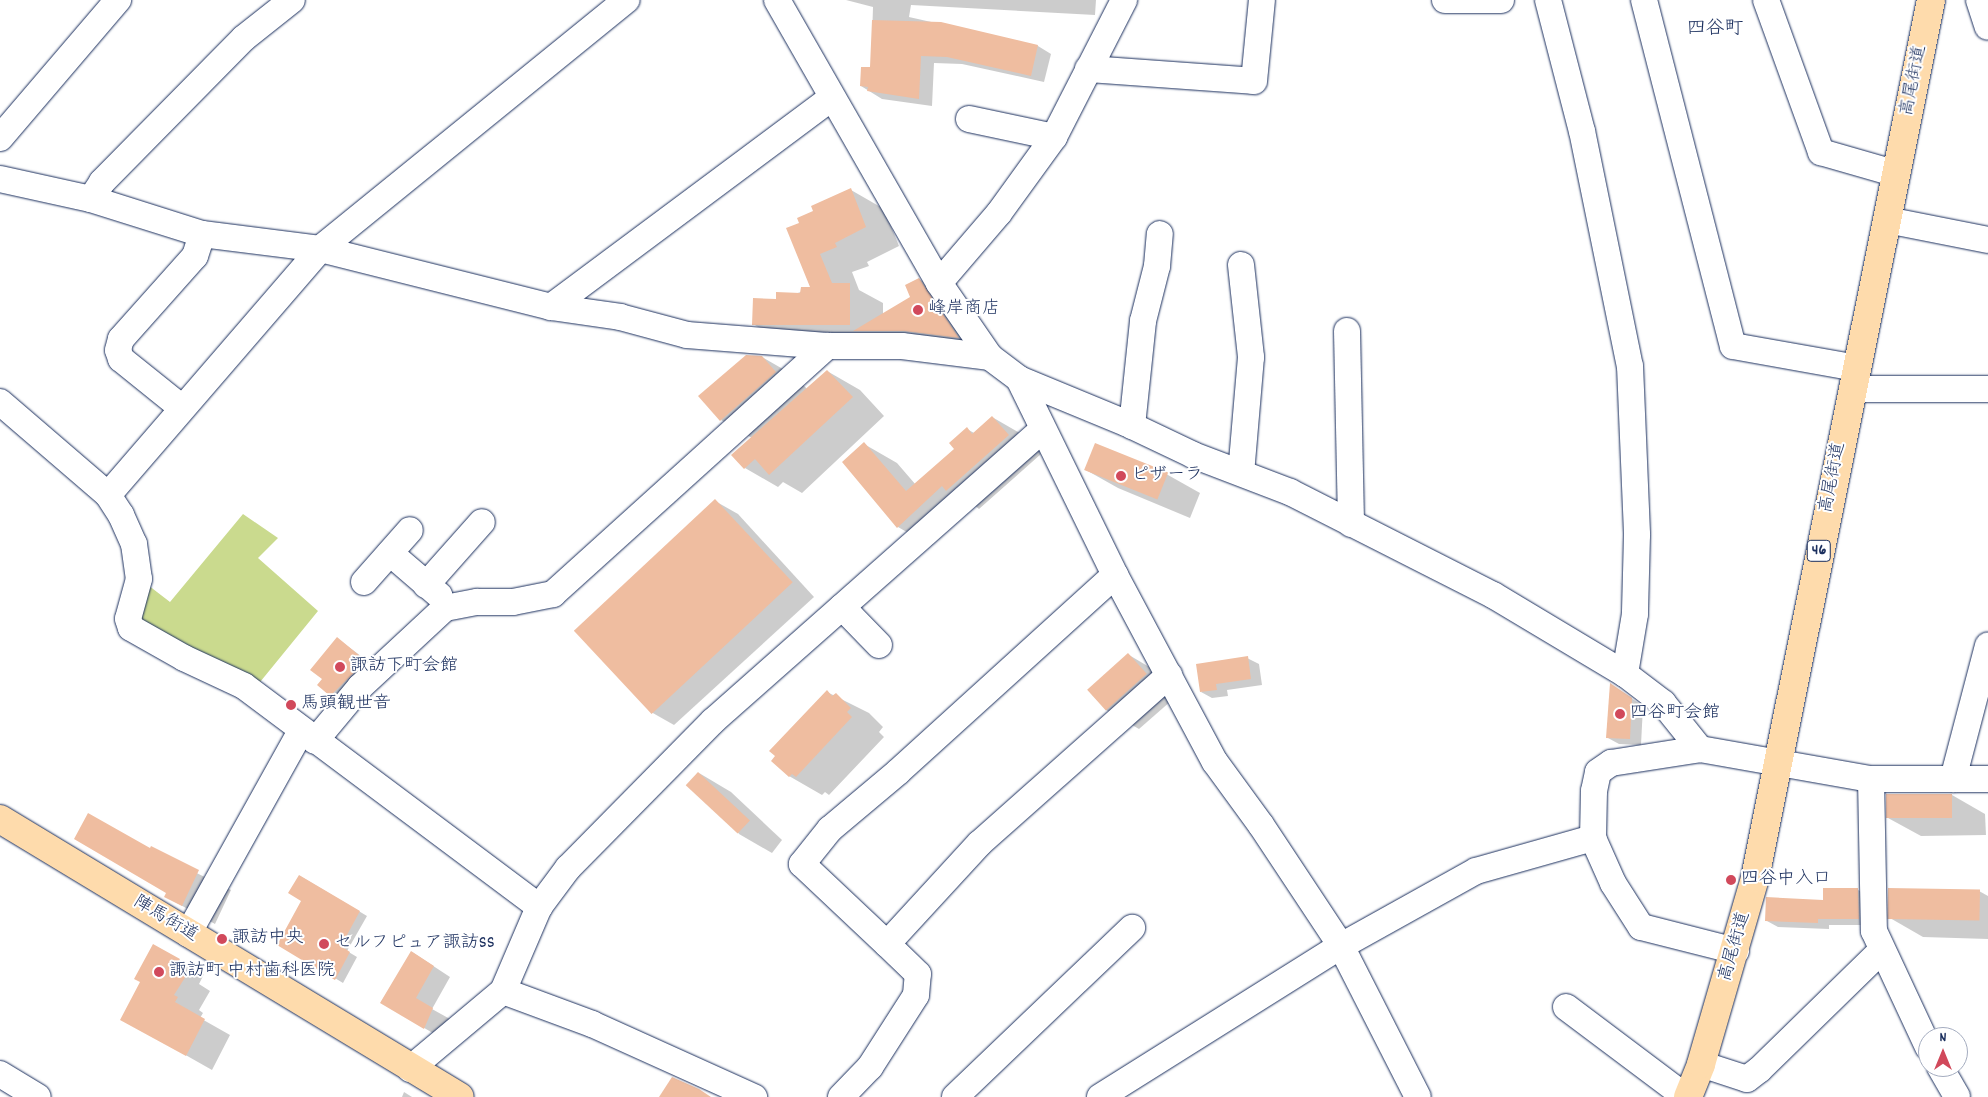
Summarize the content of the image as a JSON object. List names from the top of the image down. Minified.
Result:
{"streets":{"main road":["高尾街道","46","陣馬街道"]},"districts":["四谷町"],"places":["峰岸商店","ピザーラ","諏訪下町会館","馬頭観世音","四谷町会館","四谷中入口","諏訪中央","セルフピュア諏訪SS","諏訪町 中村歯科医院"],"north":"top"}
